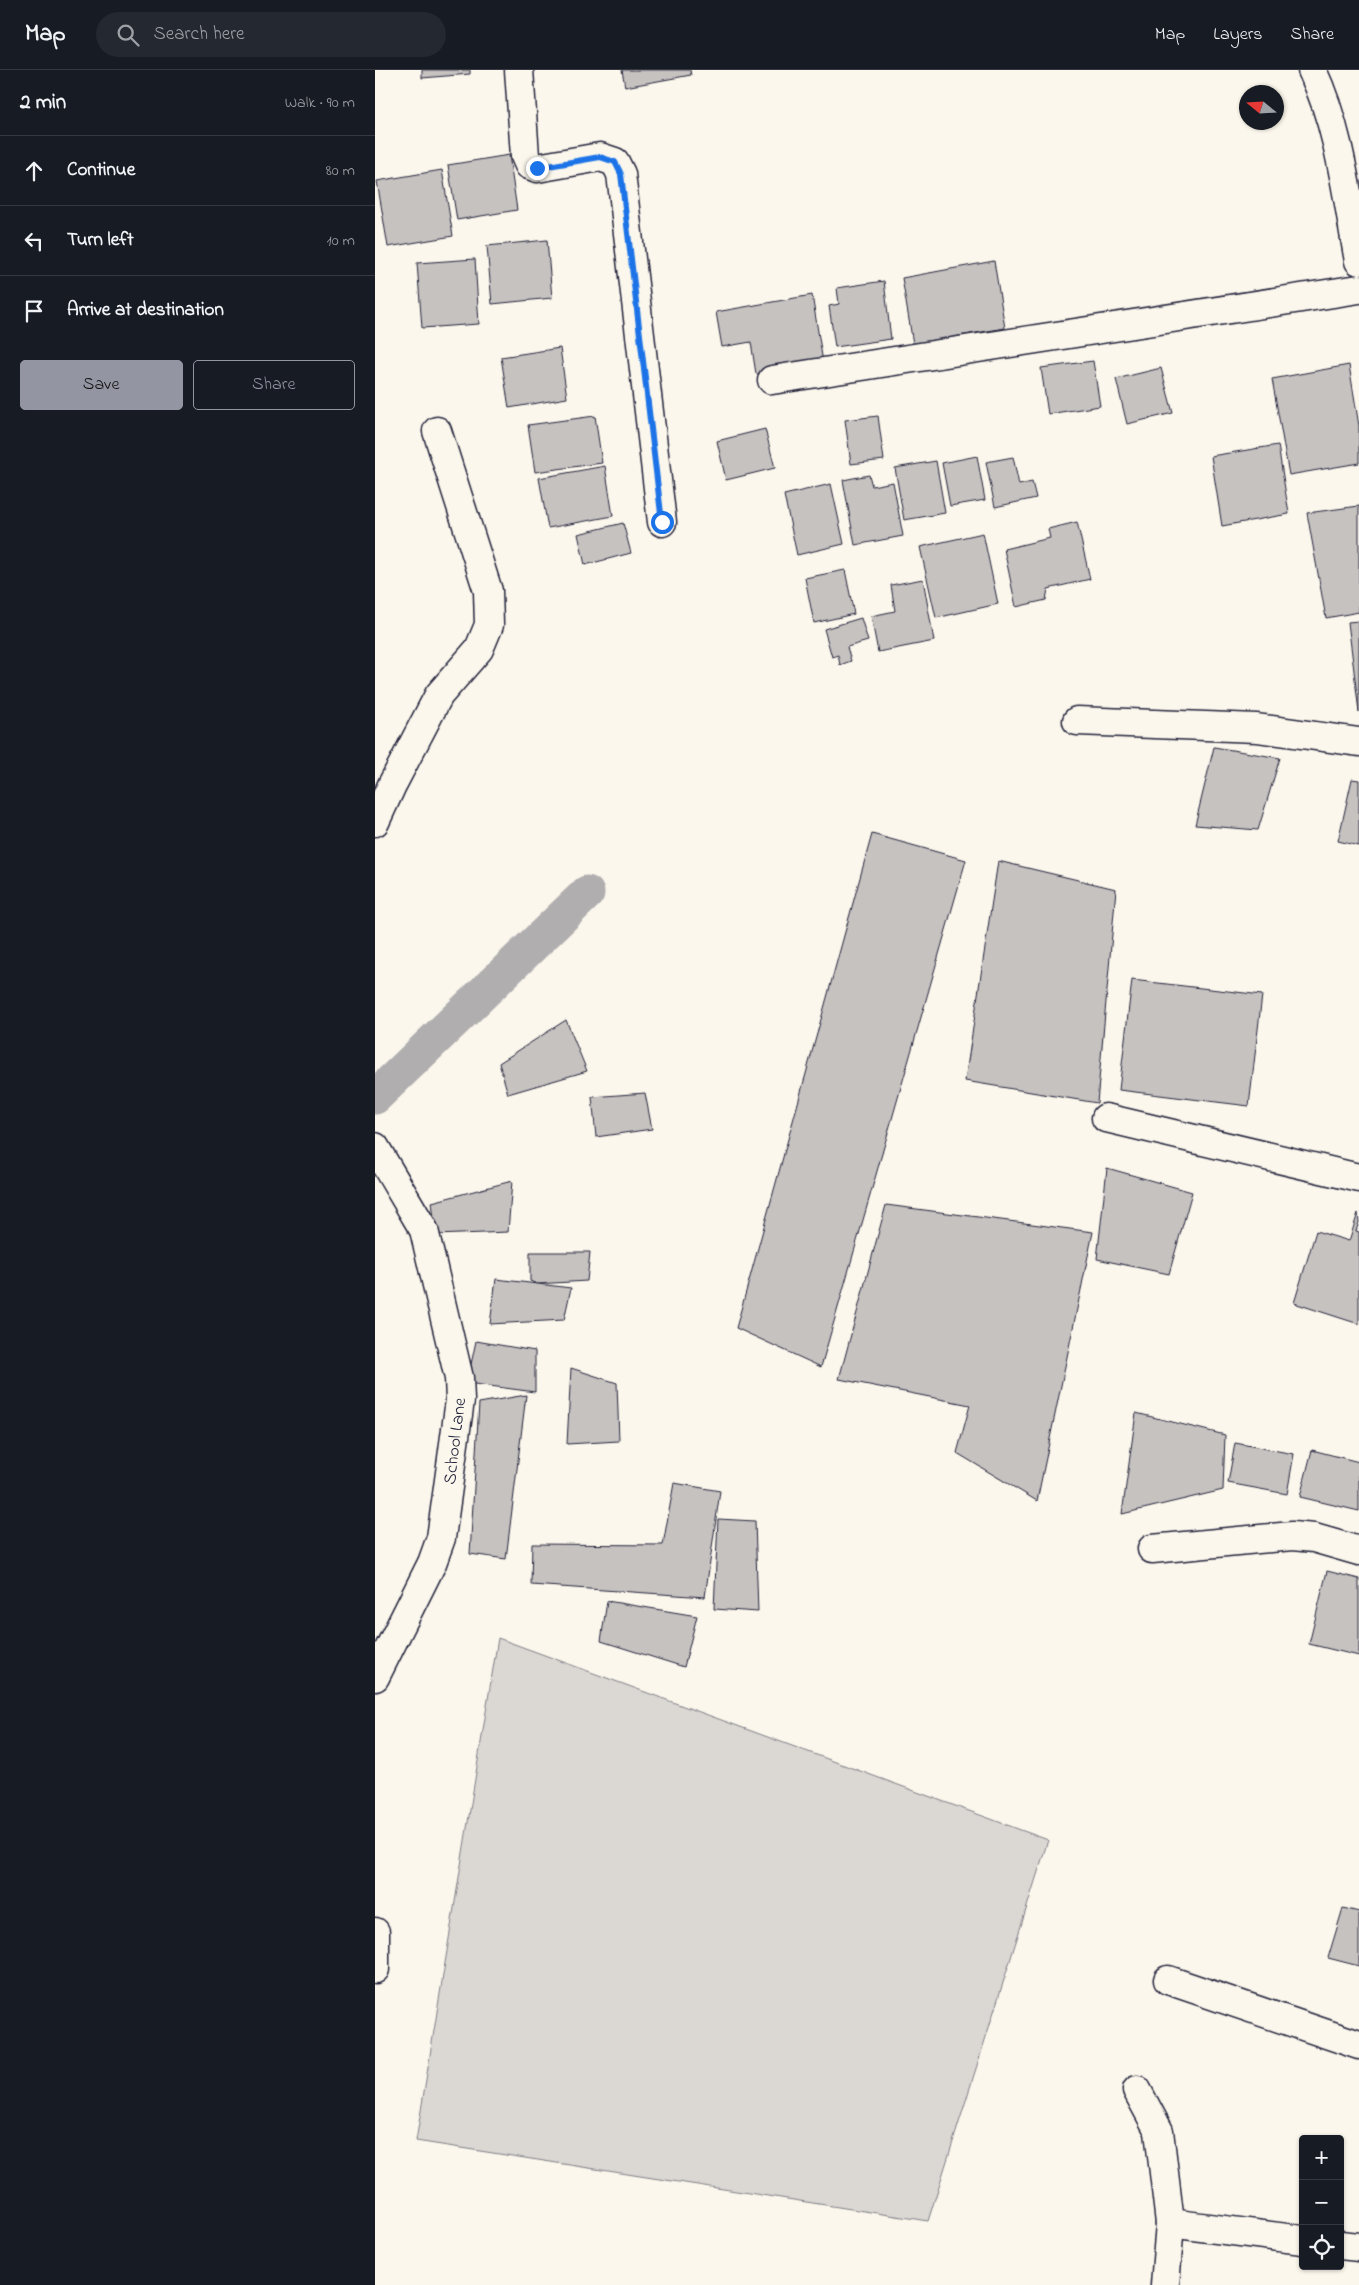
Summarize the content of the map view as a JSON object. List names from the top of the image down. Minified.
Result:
{"streets":{"street":["School Lane"]},"north":"left","page":{"header":"Map","search":"Search here","nav":["Map","Layers","Share"],"heading":["2 min","Walk · 90 m"],"list":[["Continue","80 m"],["Turn left","10 m"],"Arrive at destination"],"buttons":["Save","Share"],"map_buttons":["+","−"]}}
